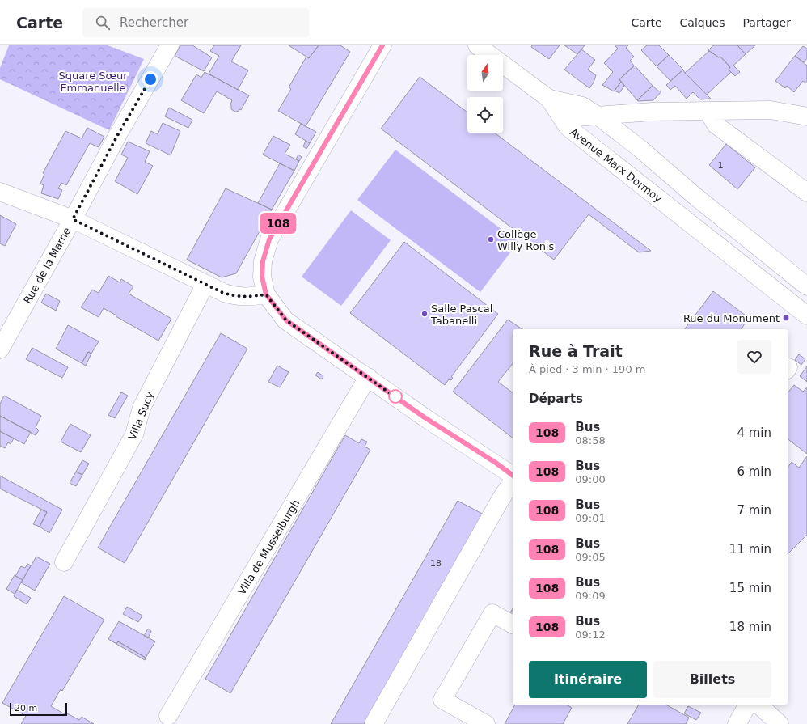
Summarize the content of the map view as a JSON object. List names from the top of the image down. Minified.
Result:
{"streets":{"street":["Avenue Marx Dormoy","Rue de la Marne","Villa Sucy","Villa de Musselburgh"]},"parks":["Square Sœur Emmanuelle"],"places":{"other":["Collège Willy Ronis","Salle Pascal Tabanelli"],"transit":["Rue du Monument"]},"lines":["bus line 108"],"house_numbers":["1","18"],"scale_bar":"20 m","north":"top","page":{"header":"Carte","search":"Rechercher","nav":["Carte","Calques","Partager"],"on_map":"108","heading":[["Rue à Trait","À pied · 3 min · 190 m"],"Départs"],"list":[{"mark":"108","name":"Bus","note":"08:58","value":"4 min"},{"mark":"108","name":"Bus","note":"09:00","value":"6 min"},{"mark":"108","name":"Bus","note":"09:01","value":"7 min"},{"mark":"108","name":"Bus","note":"09:05","value":"11 min"},{"mark":"108","name":"Bus","note":"09:09","value":"15 min"},{"mark":"108","name":"Bus","note":"09:12","value":"18 min"}],"buttons":["Itinéraire","Billets"],"scale":"20 m"}}
